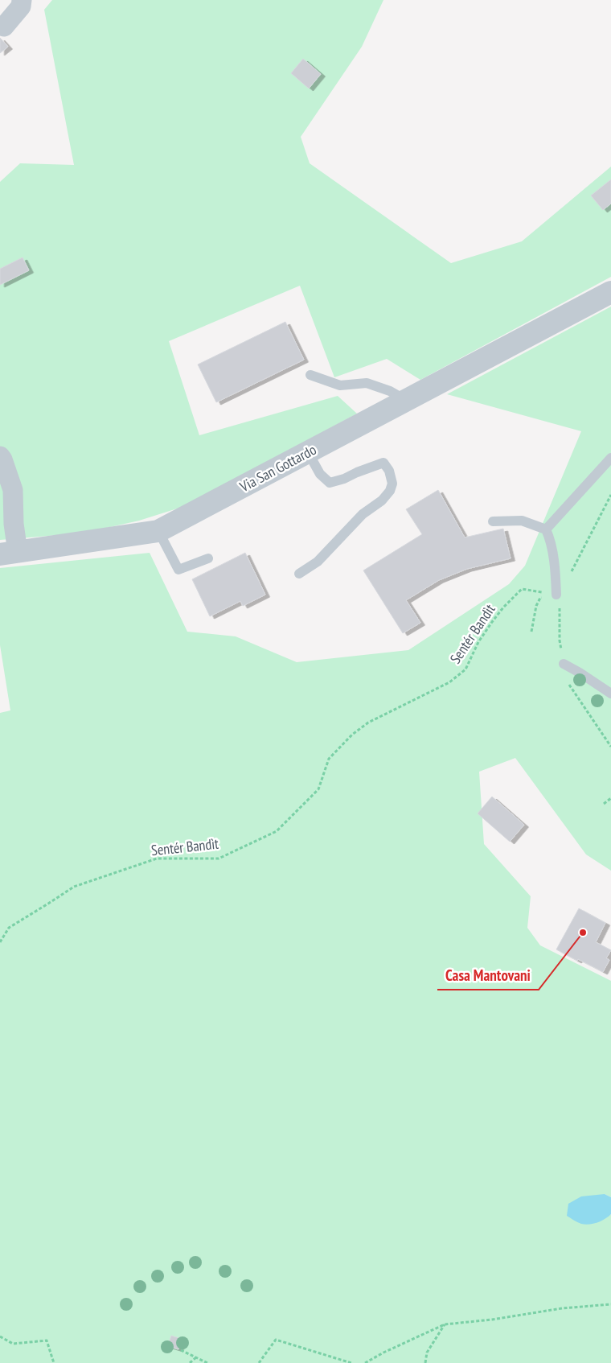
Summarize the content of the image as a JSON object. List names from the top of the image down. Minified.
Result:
{"streets":{"street":["Via San Gottardo"],"path":["Sentér Bandìt"]},"places":["Casa Mantovani"]}
